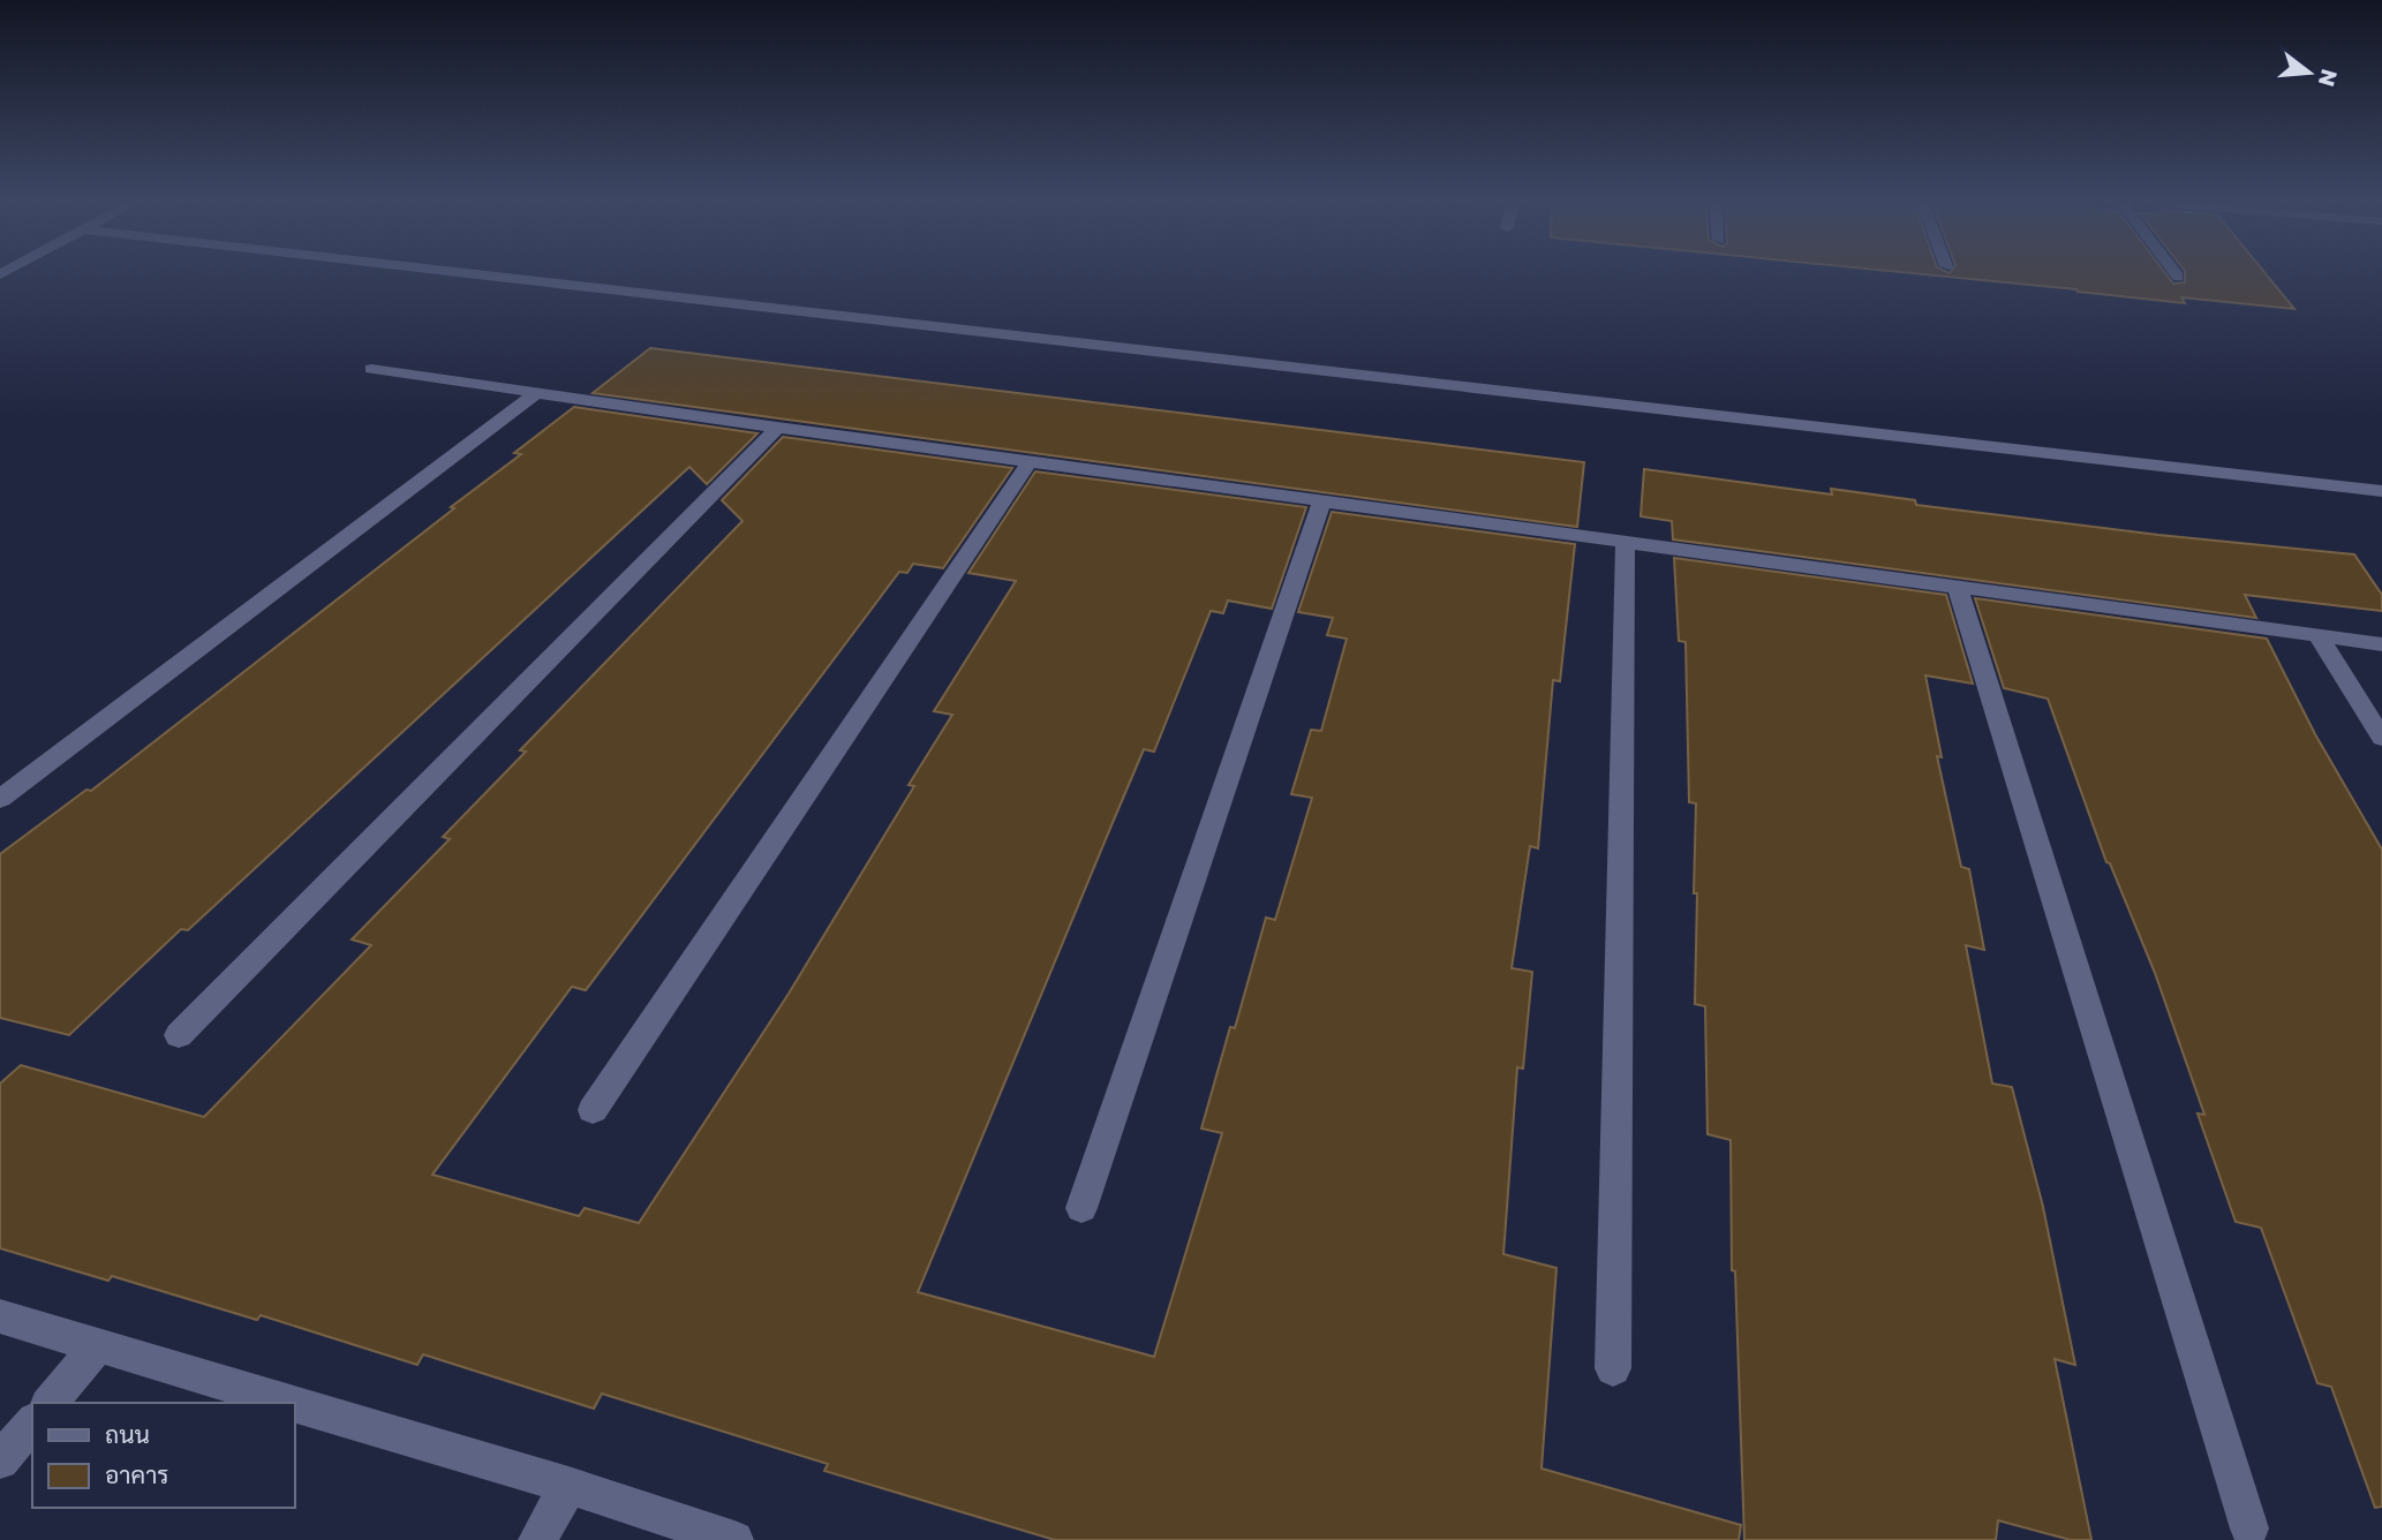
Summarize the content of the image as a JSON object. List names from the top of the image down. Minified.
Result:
{"legend":["ถนน","อาคาร"],"north":"right"}
